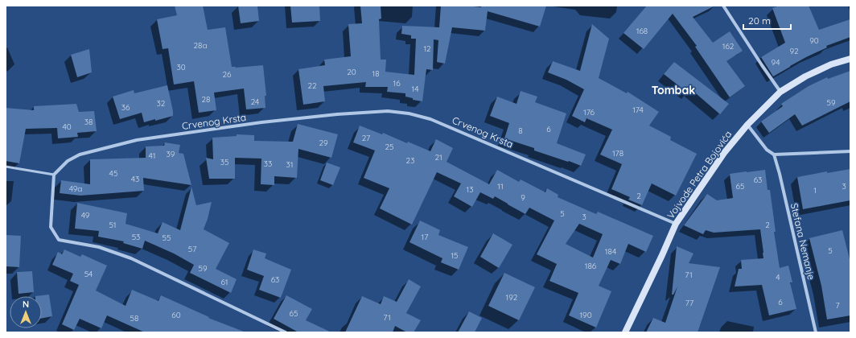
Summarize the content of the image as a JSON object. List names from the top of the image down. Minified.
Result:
{"streets":{"street":["Crvenog Krsta","Vojvode Petra Bojovića","Stefana Nemanje"]},"crossings":[["Crvenog Krsta","Vojvode Petra Bojovića"]],"districts":["Tombak"],"house_numbers":["168","90","28a","162","12","92","94","30","20","18","26","16","22","14","28","24","59","32","36","174","176","38","40","6","8","27","29","25","178","39","41","21","23","35","33","31","45","43","63","11","65","3","49a","13","1","2","9","5","49","3","51","2","53","17","55","57","5","184","15","186","59","54","71","4","63","61","192","6","77","7","65","60","190","71","58"],"scale_bar":"20 m","north":"top"}
